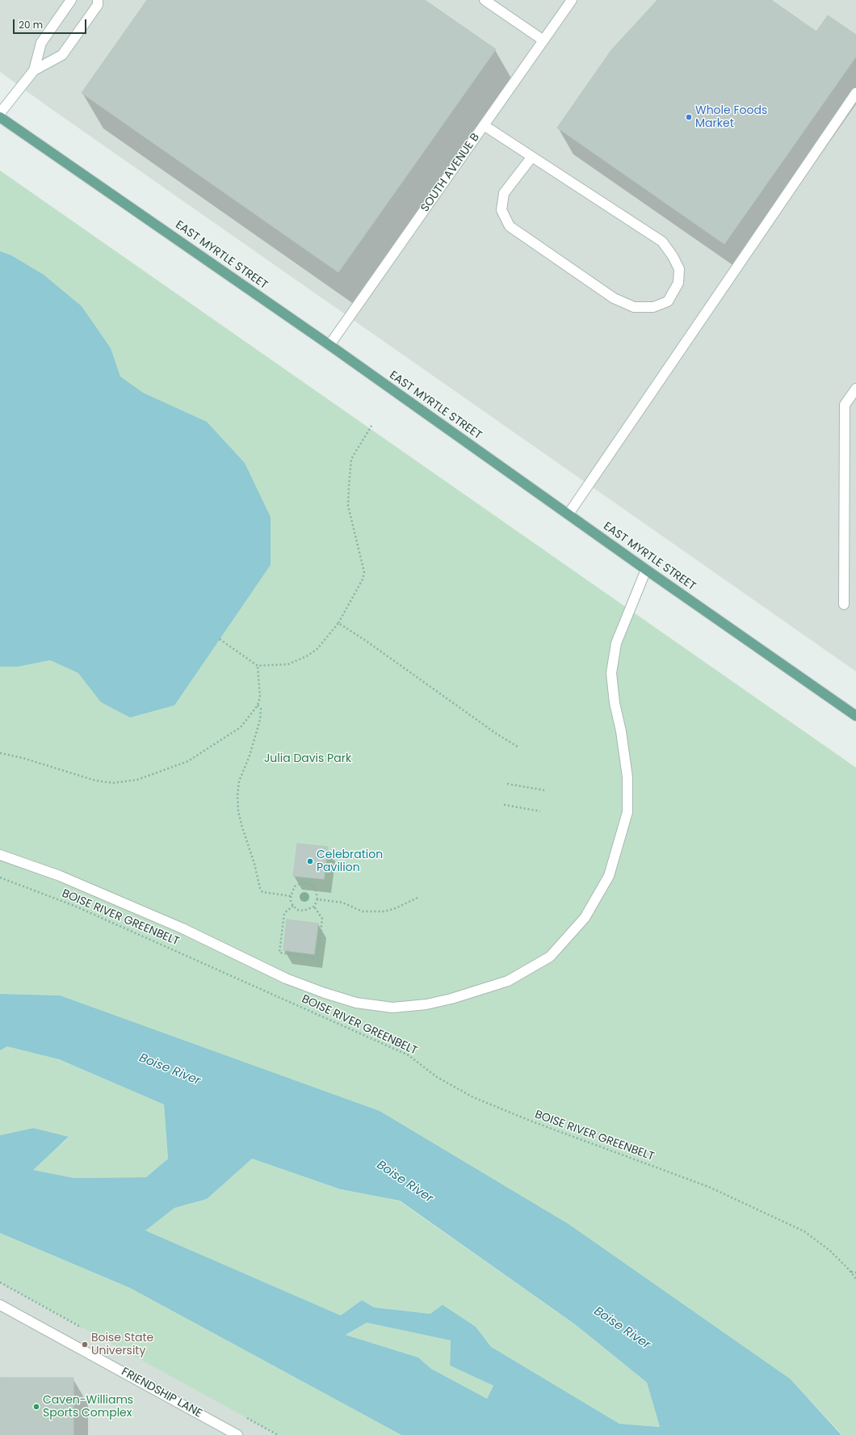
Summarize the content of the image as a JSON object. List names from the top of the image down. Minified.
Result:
{"streets":{"main road":["EAST MYRTLE STREET"],"street":["SOUTH AVENUE B","FRIENDSHIP LANE"],"path":["BOISE RIVER GREENBELT"]},"crossings":[["SOUTH AVENUE B","EAST MYRTLE STREET"]],"water":["Boise River"],"parks":["Julia Davis Park"],"places":["Whole Foods Market","Celebration Pavilion","Boise State University","Caven-Williams Sports Complex"],"scale_bar":"20 m"}
